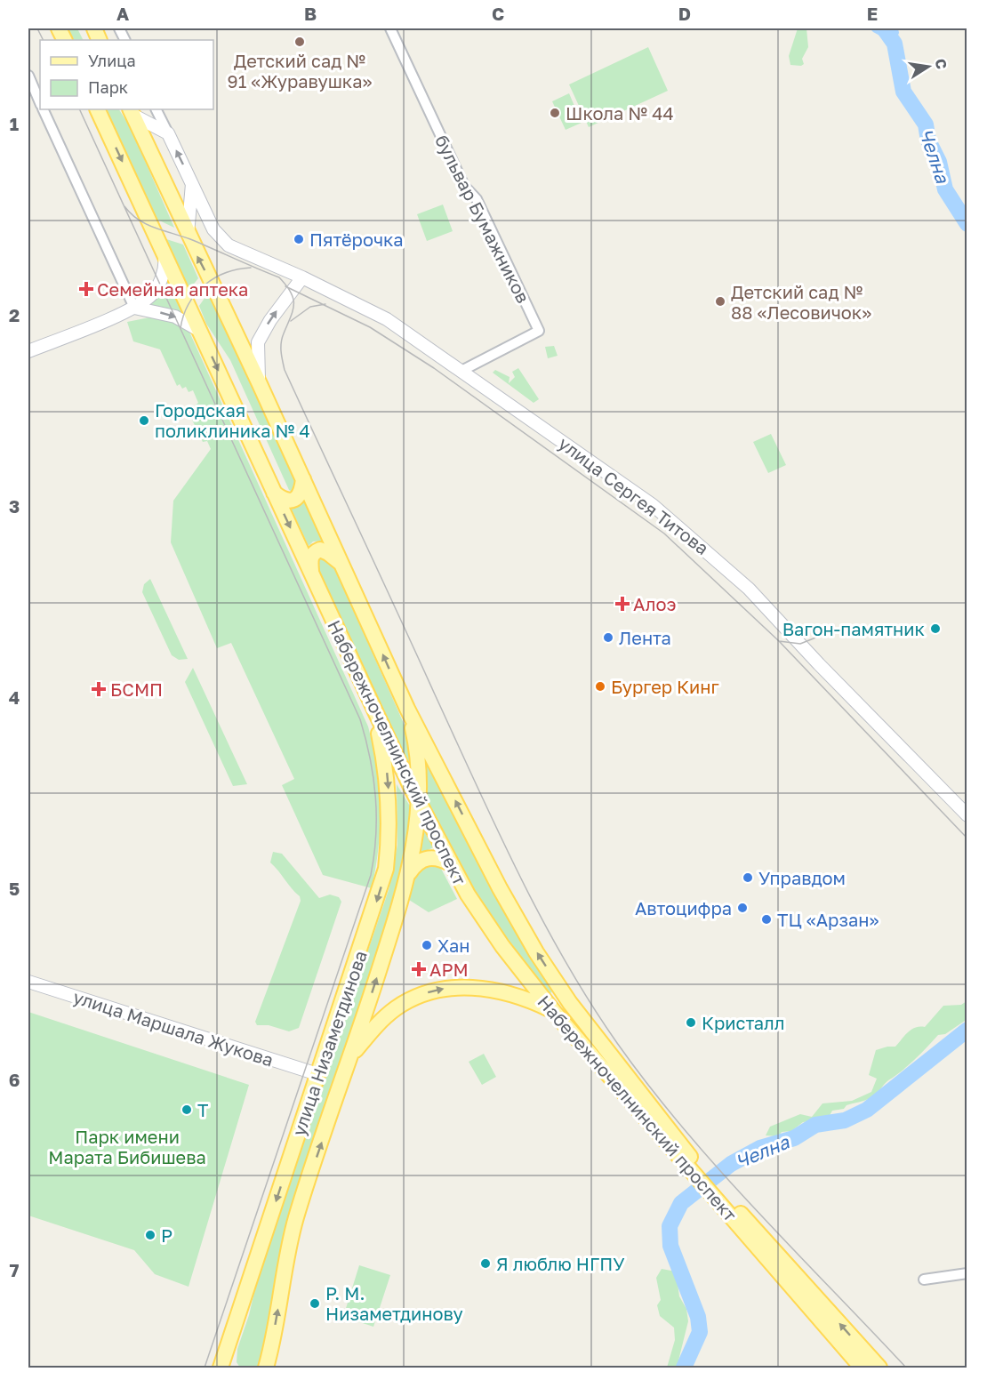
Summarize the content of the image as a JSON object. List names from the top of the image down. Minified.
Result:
{"streets":{"main road":["улица Сергея Титова","Набережночелнинский проспект","улица Маршала Жукова","улица Низаметдинова"],"street":["бульвар Бумажников"]},"crossings":[["бульвар Бумажников","улица Сергея Титова"],["Набережночелнинский проспект","улица Низаметдинова"],["улица Маршала Жукова","улица Низаметдинова"]],"water":["Челна"],"parks":["Парк имени Марата Бибишева"],"places":{"other":["Детский сад № 91 «Журавушка»","Школа № 44","Пятёрочка","Детский сад № 88 «Лесовичок»","Городская поликлиника № 4","Вагон-памятник","Лента","Бургер Кинг","Управдом","Автоцифра","ТЦ «Арзан»","Хан","Кристалл","Т","Р","Я люблю НГПУ","Р. М. Низаметдинову"],"health":["Семейная аптека","Алоэ","БСМП","АРМ"]},"legend":["Улица","Парк"],"north":"right","grid":{"columns":["A","B","C","D","E"],"rows":["1","2","3","4","5","6","7"]}}
